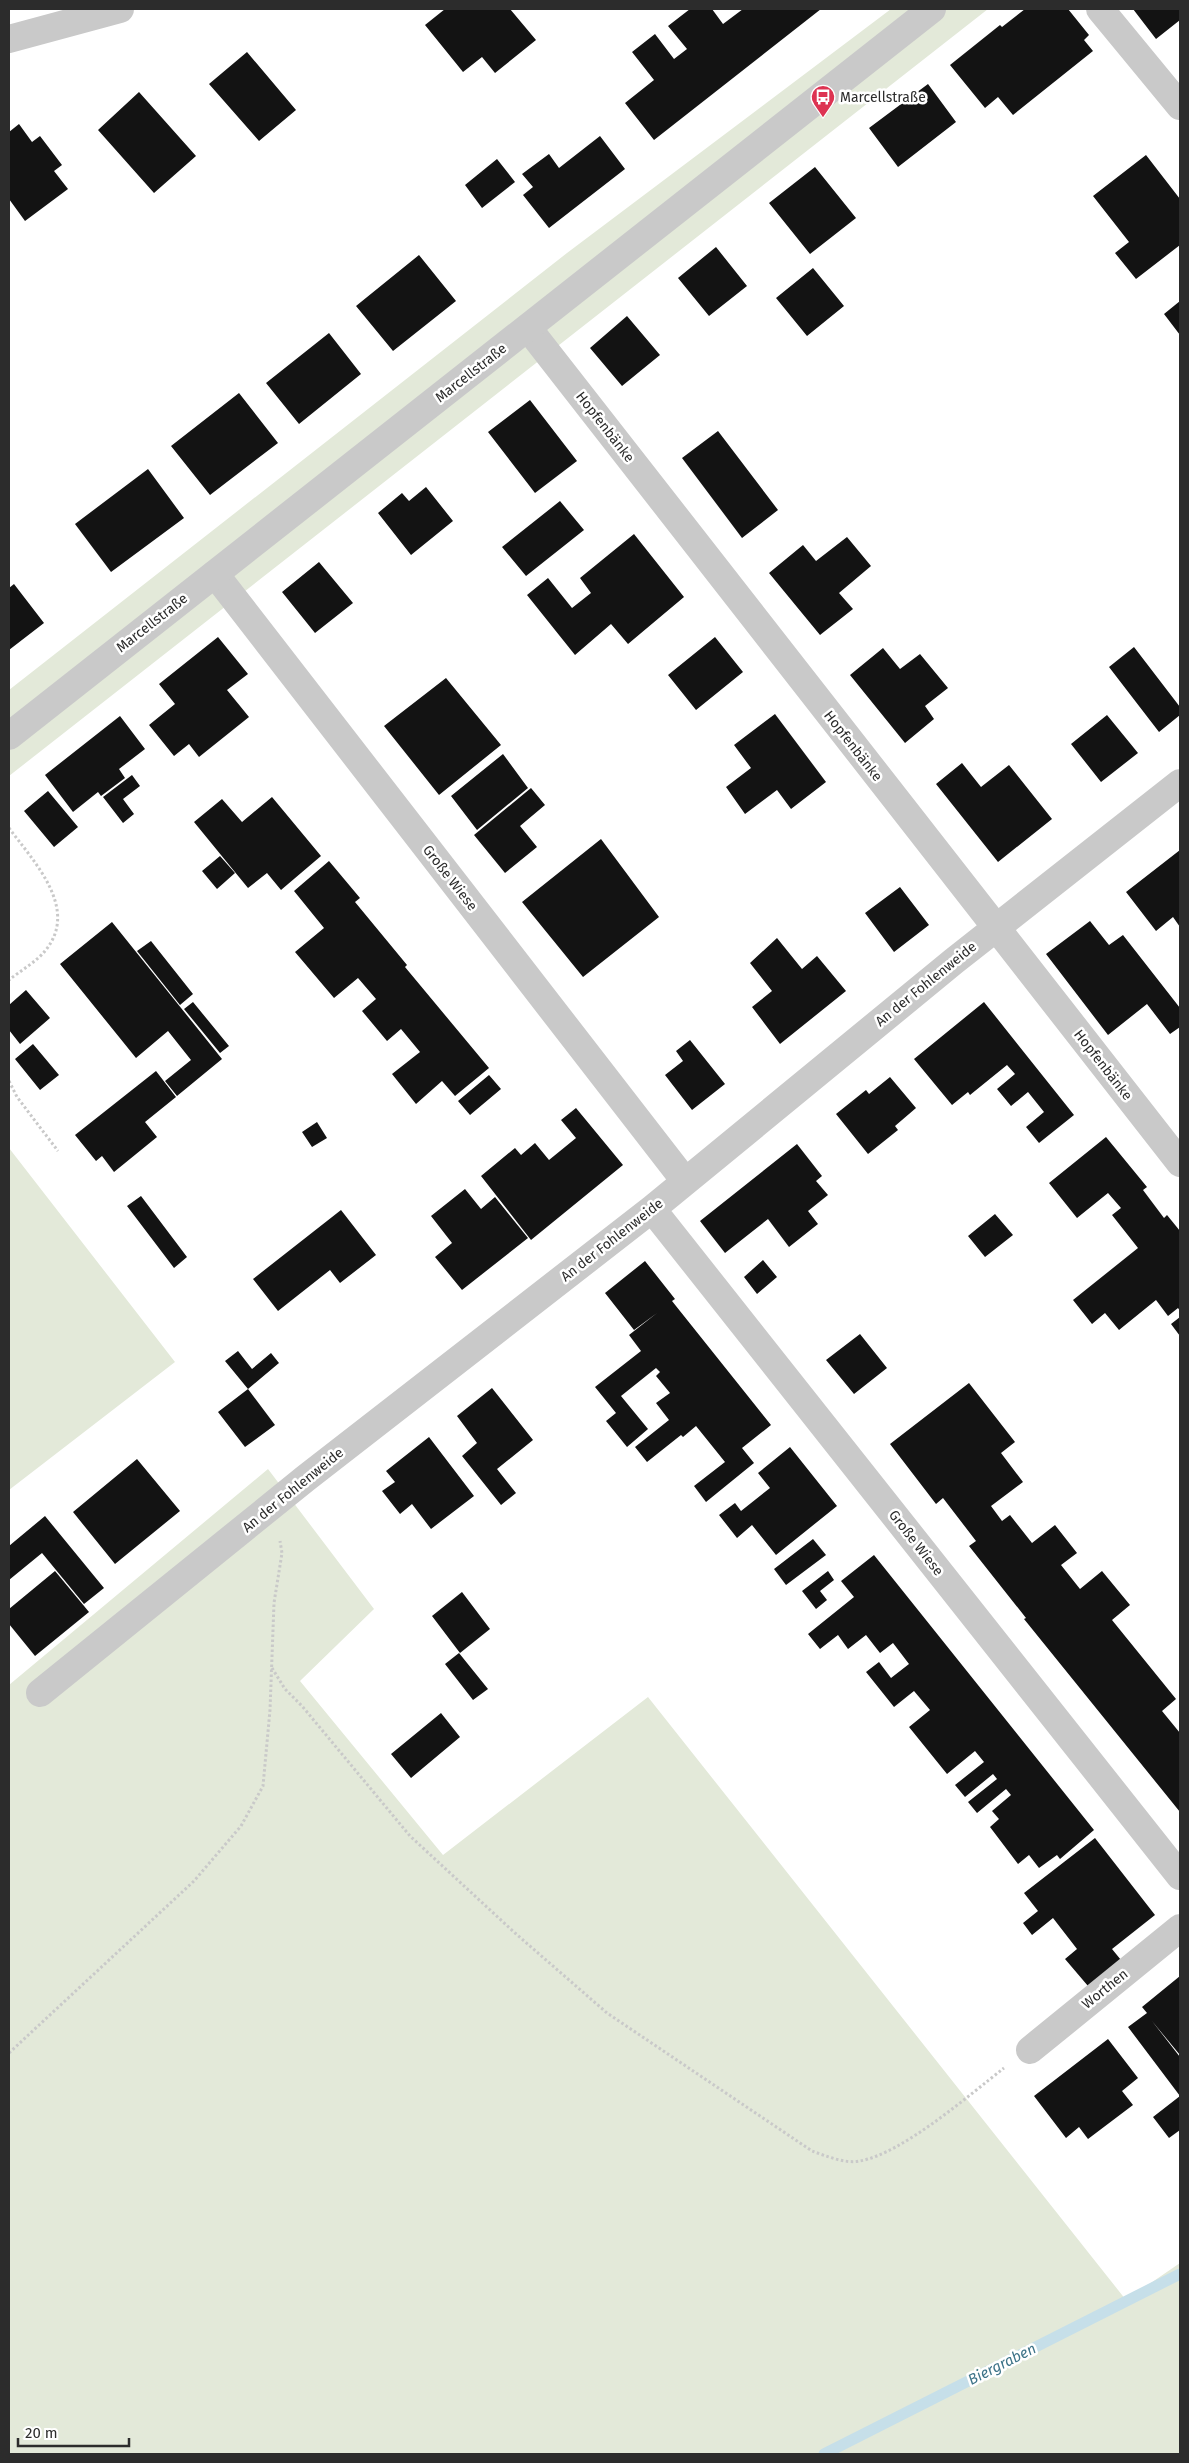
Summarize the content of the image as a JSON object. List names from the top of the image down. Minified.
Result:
{"streets":{"street":["Marcellstraße","Hopfenbänke","Große Wiese","An der Fohlenweide","Worthen"]},"crossings":[["Marcellstraße","Hopfenbänke"],["Marcellstraße","Große Wiese"],["Hopfenbänke","An der Fohlenweide"],["Große Wiese","An der Fohlenweide"]],"water":["Biergraben"],"places":{"bus stop":["Marcellstraße"]},"scale_bar":"20 m"}
